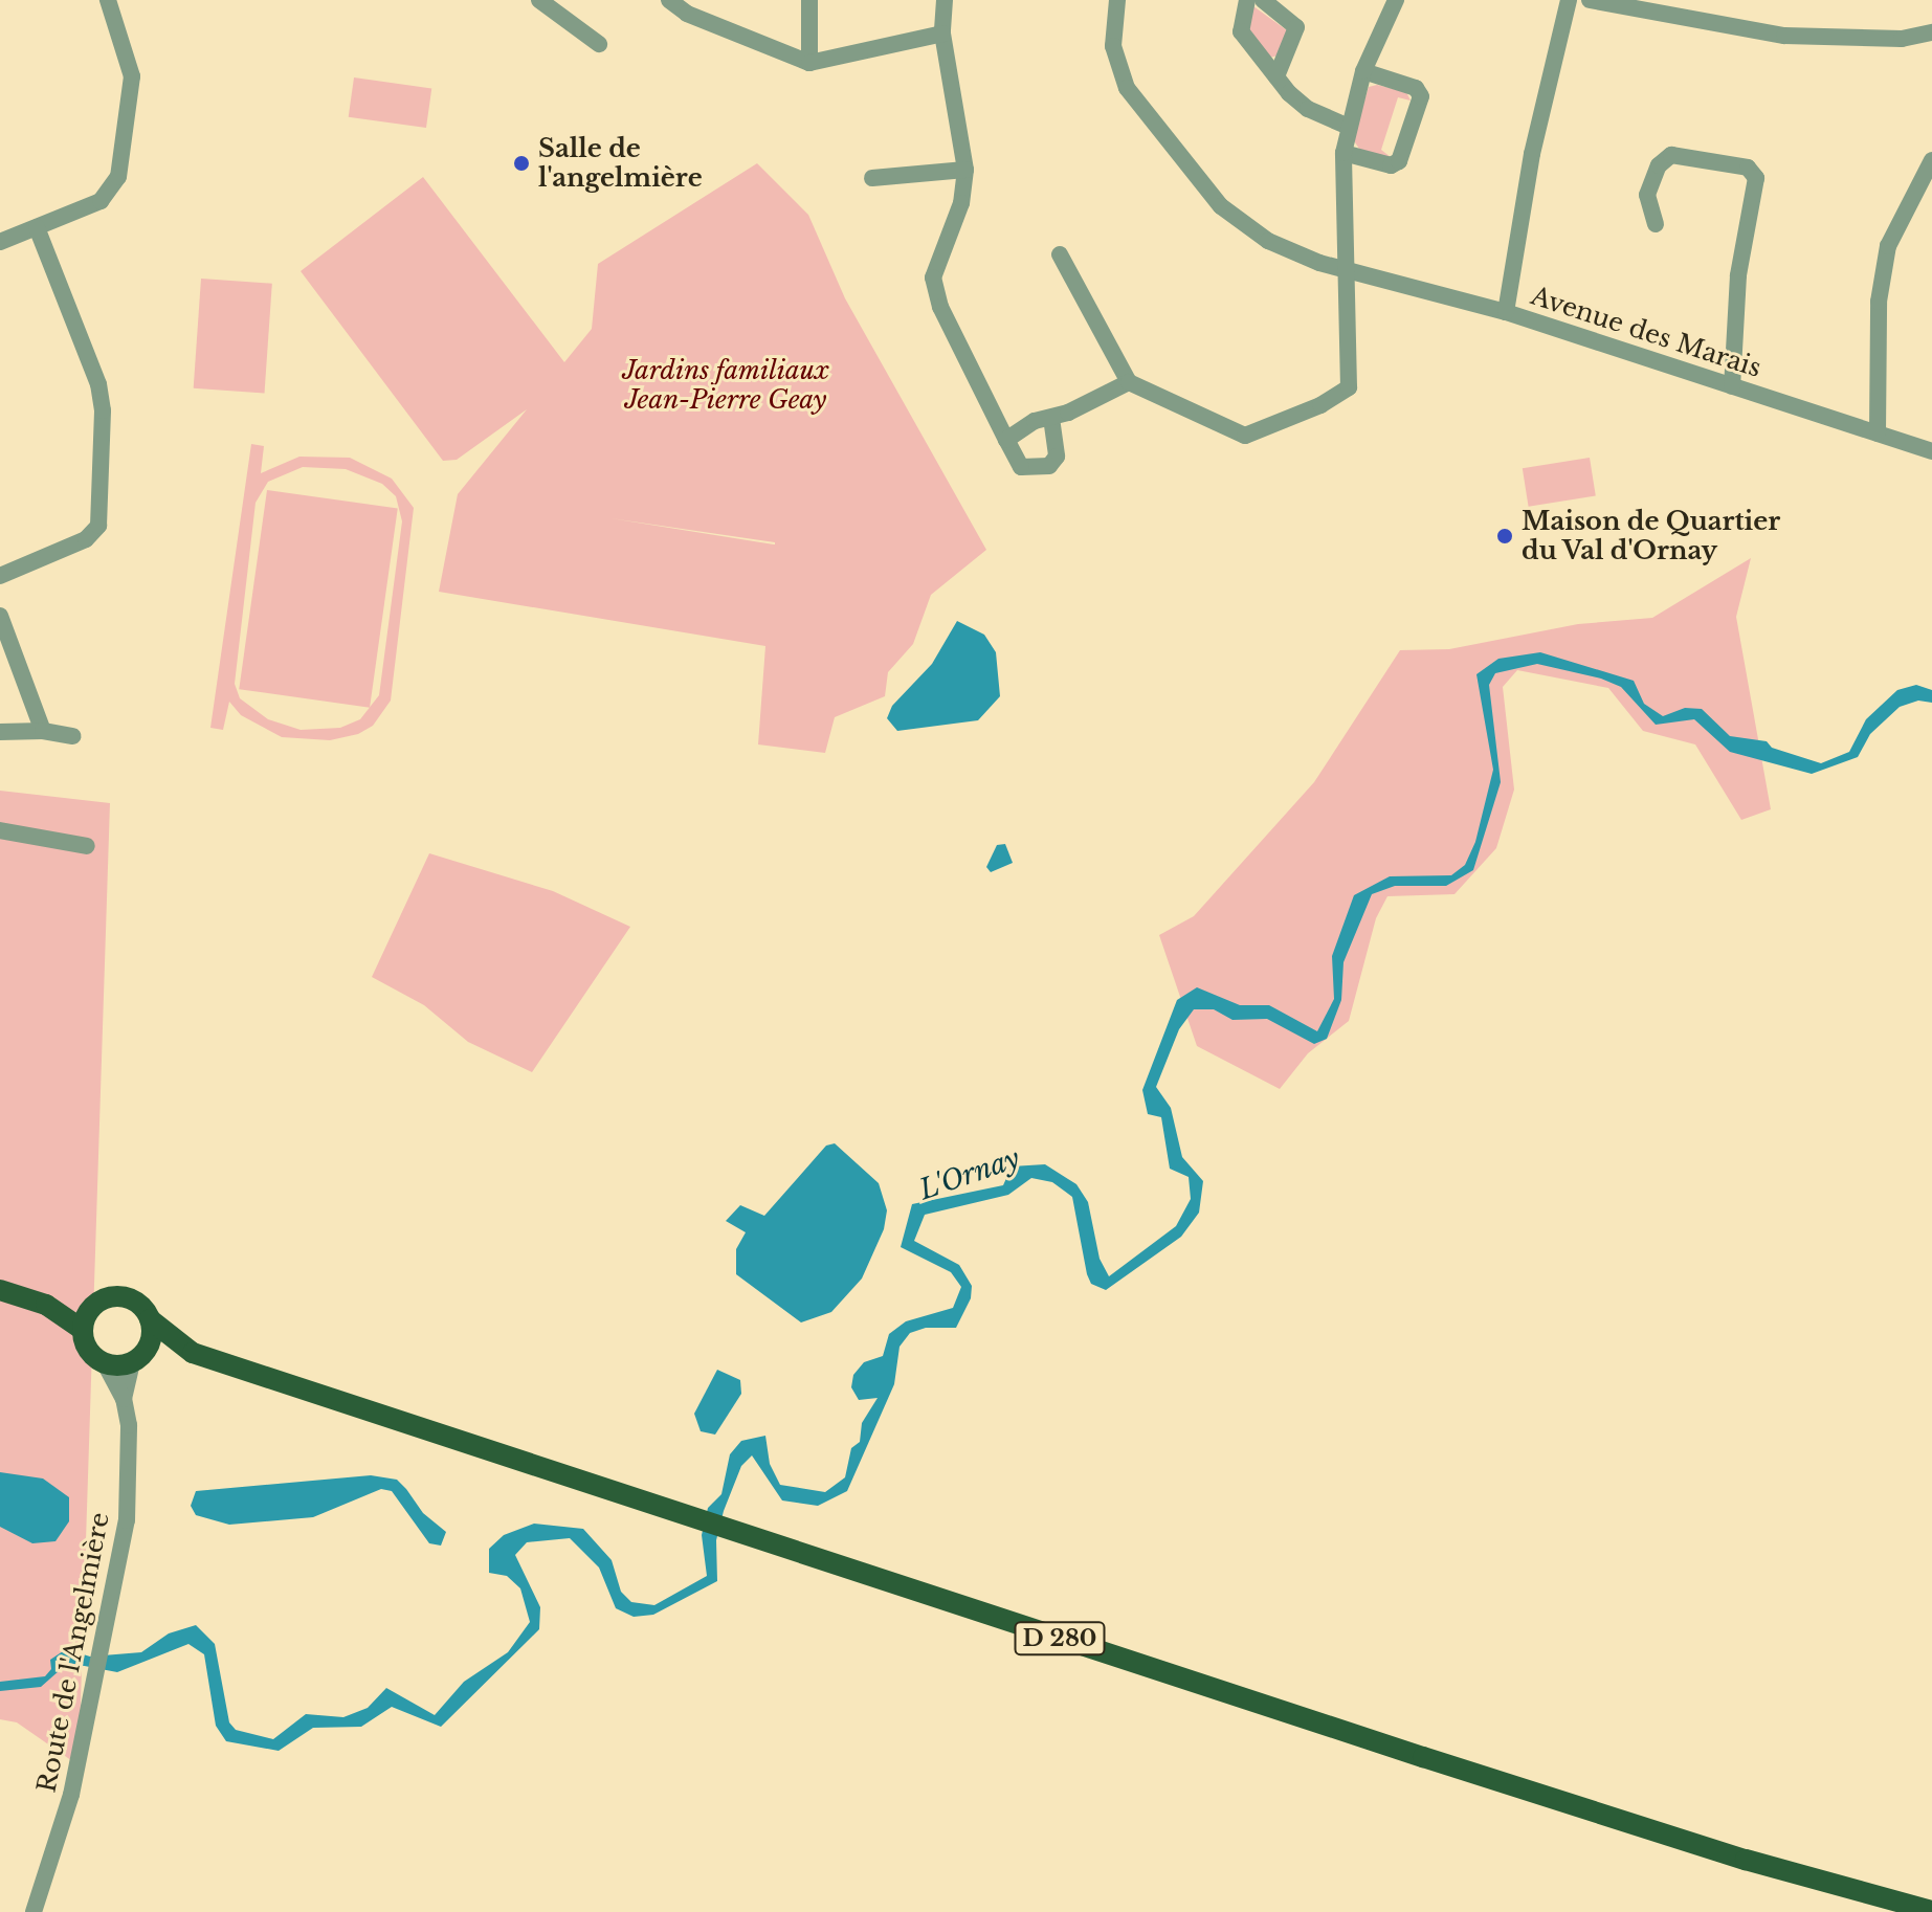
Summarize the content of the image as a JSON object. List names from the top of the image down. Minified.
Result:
{"streets":{"main road":["D 280"],"street":["Avenue des Marais","Route de l'Angelmière"]},"crossings":[["D 280","Route de l'Angelmière"]],"water":["L'Ornay"],"parks":["Jardins familiaux Jean-Pierre Geay"],"places":["Salle de l'angelmière","Maison de Quartier du Val d'Ornay"]}
